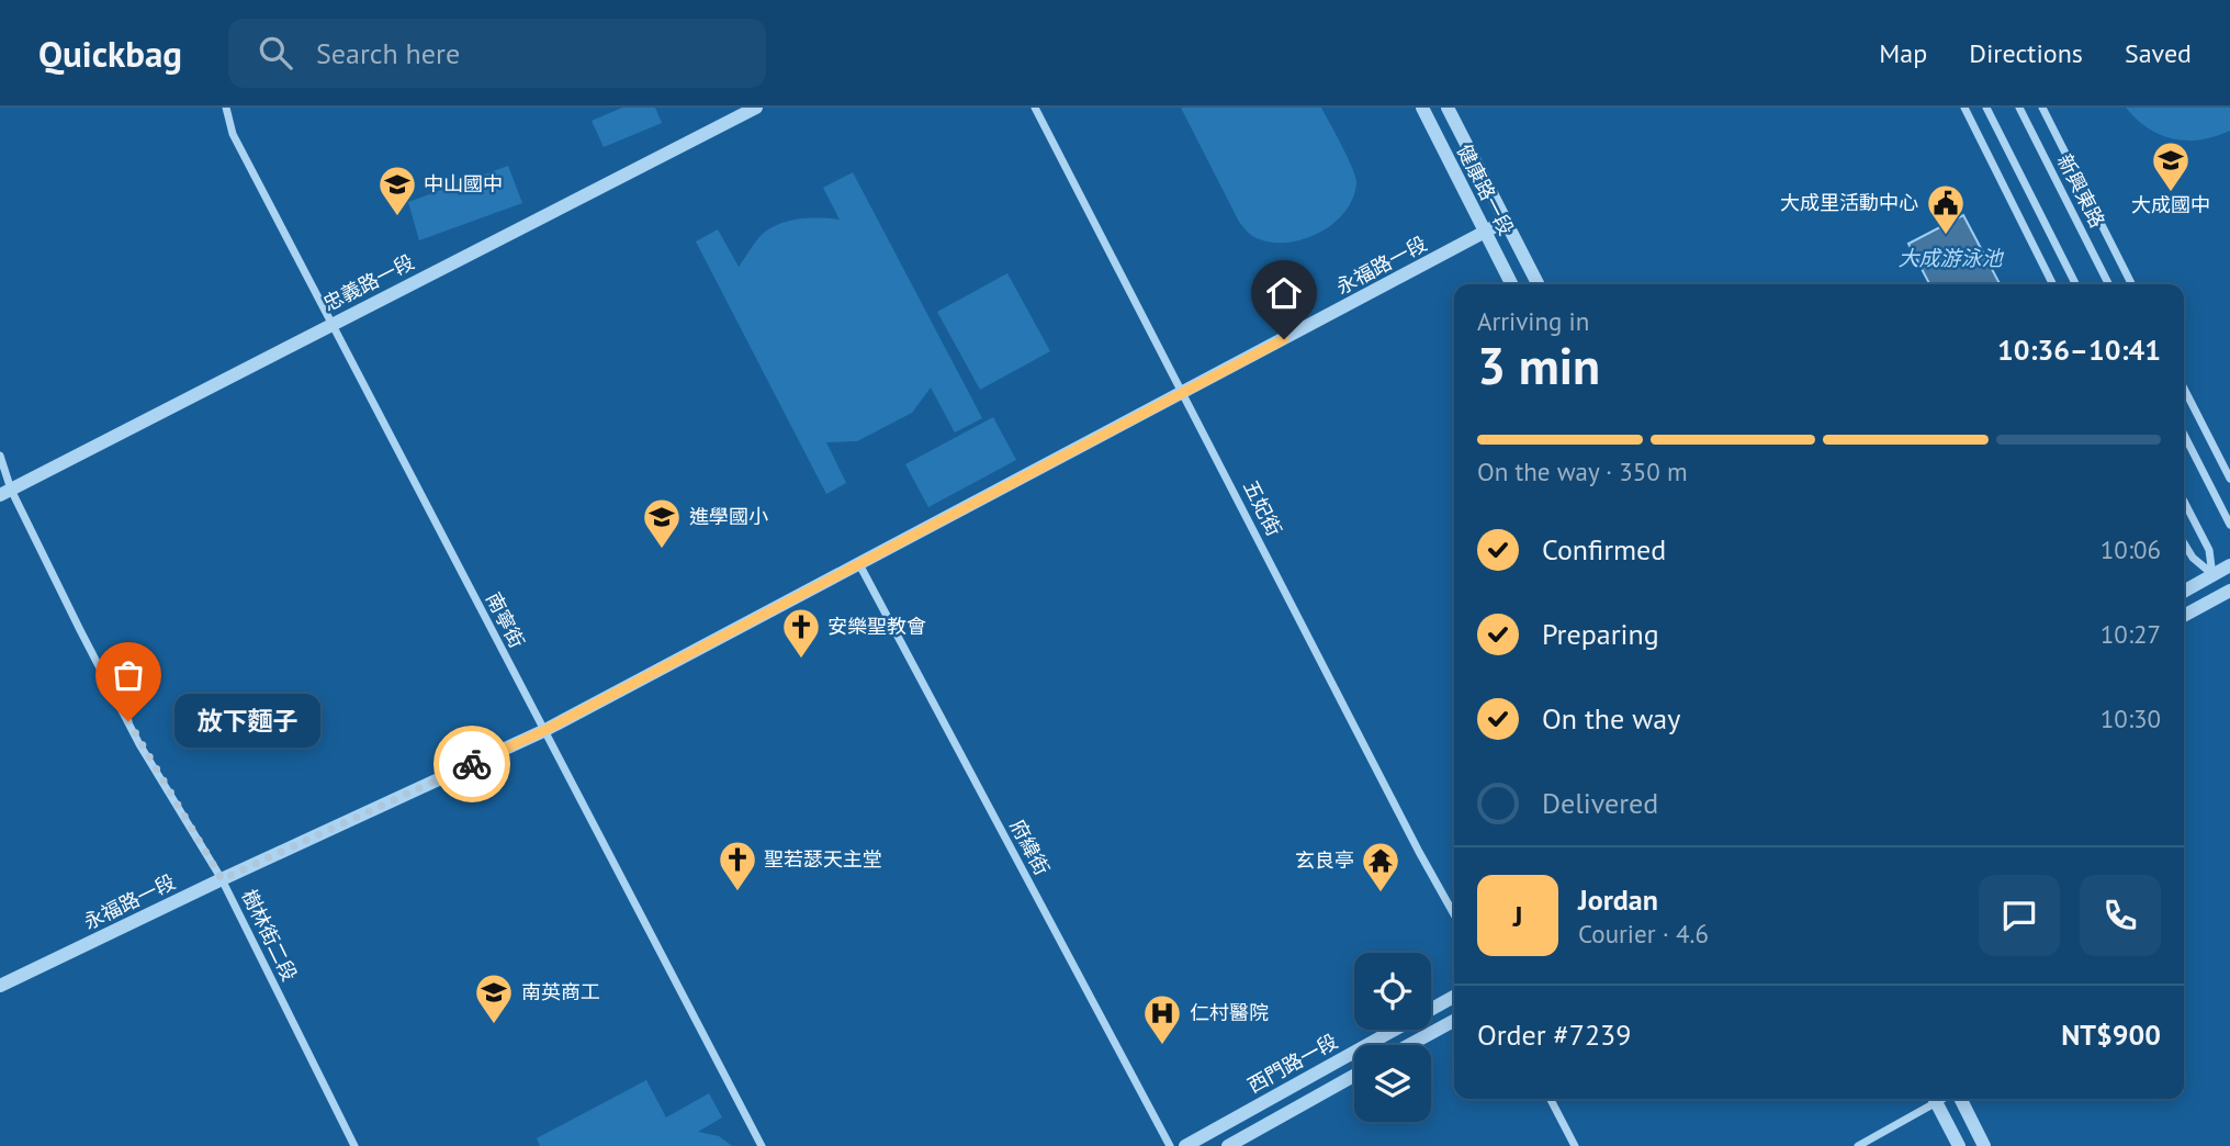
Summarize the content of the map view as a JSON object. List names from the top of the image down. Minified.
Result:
{"streets":{"street":["健康路一段","新興東路","永福路一段","忠義路一段","五妃街","南寧街","府緯街","樹林街二段","西門路一段"]},"crossings":[["健康路一段","永福路一段"],["永福路一段","五妃街"],["永福路一段","南寧街"],["永福路一段","府緯街"],["永福路一段","樹林街二段"],["忠義路一段","南寧街"],["忠義路一段","樹林街二段"]],"water":["大成游泳池"],"places":{"school or university":["大成國中","中山國中","進學國小","南英商工"],"public building":["大成里活動中心"],"church":["安樂聖教會","聖若瑟天主堂"],"other":["放下麵子"],"temple":["玄良亭"],"hospital":["仁村醫院"]},"page":{"header":"Quickbag","search":"Search here","nav":["Map","Directions","Saved"],"heading":["3 min","Arriving in","10:36–10:41"],"panel":["Jordan","Courier · 4.6","Order #7239","NT$900"],"bar":"On the way · 350 m","list":[["Confirmed","10:06"],["Preparing","10:27"],["On the way","10:30"],"Delivered"],"bubble":"放下麵子","round":"J"}}
